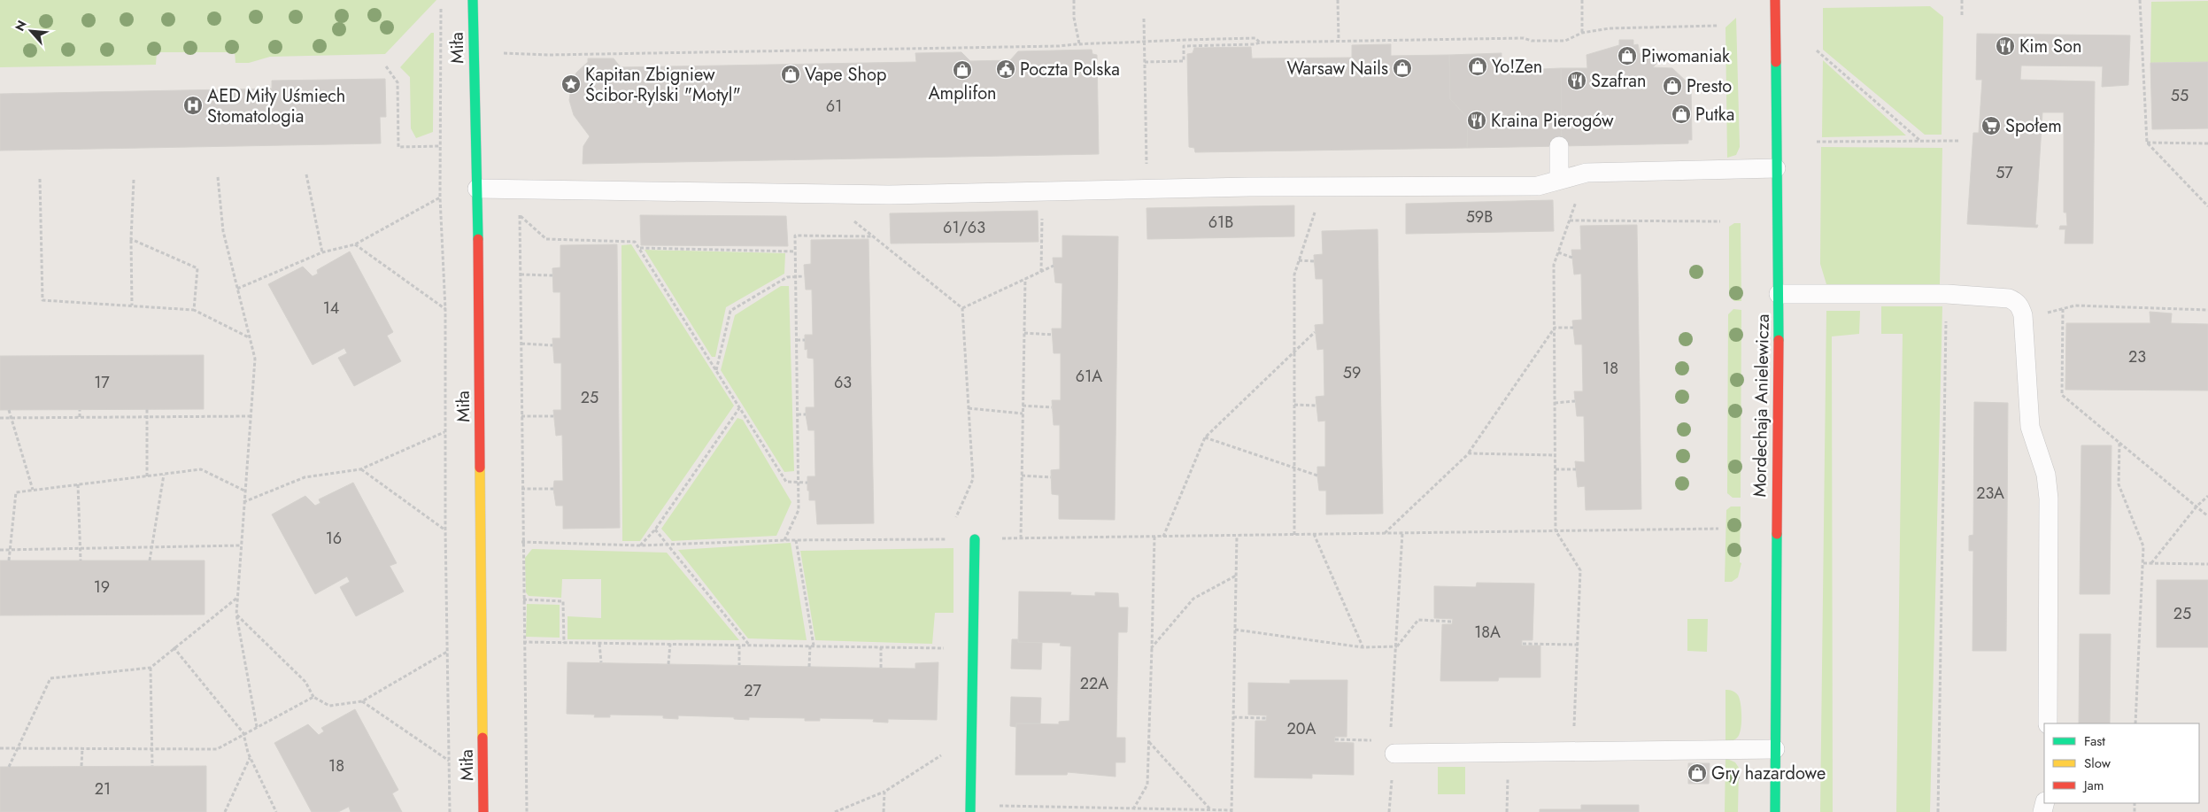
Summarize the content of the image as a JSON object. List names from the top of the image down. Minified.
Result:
{"streets":{"street":["Miła","Mordechaja Anielewicza"]},"places":{"restaurant":["Kim Son","Szafran","Kraina Pierogów"],"shop":["Piwomaniak","Yo!Zen","Warsaw Nails","Amplifon","Vape Shop","Presto","Putka","Gry hazardowe"],"public building":["Poczta Polska"],"place":["Kapitan Zbigniew Ścibor-Rylski \"Motyl\""],"hospital":["AED Miły Uśmiech Stomatologia"],"supermarket":["Społem"]},"house_numbers":["55","61","57","59B","61B","61/63","14","23","18","59","61A","17","63","25","23A","16","19","25","18A","22A","27","20A","18","21"],"legend":["Fast","Slow","Jam"],"north":"top left"}
